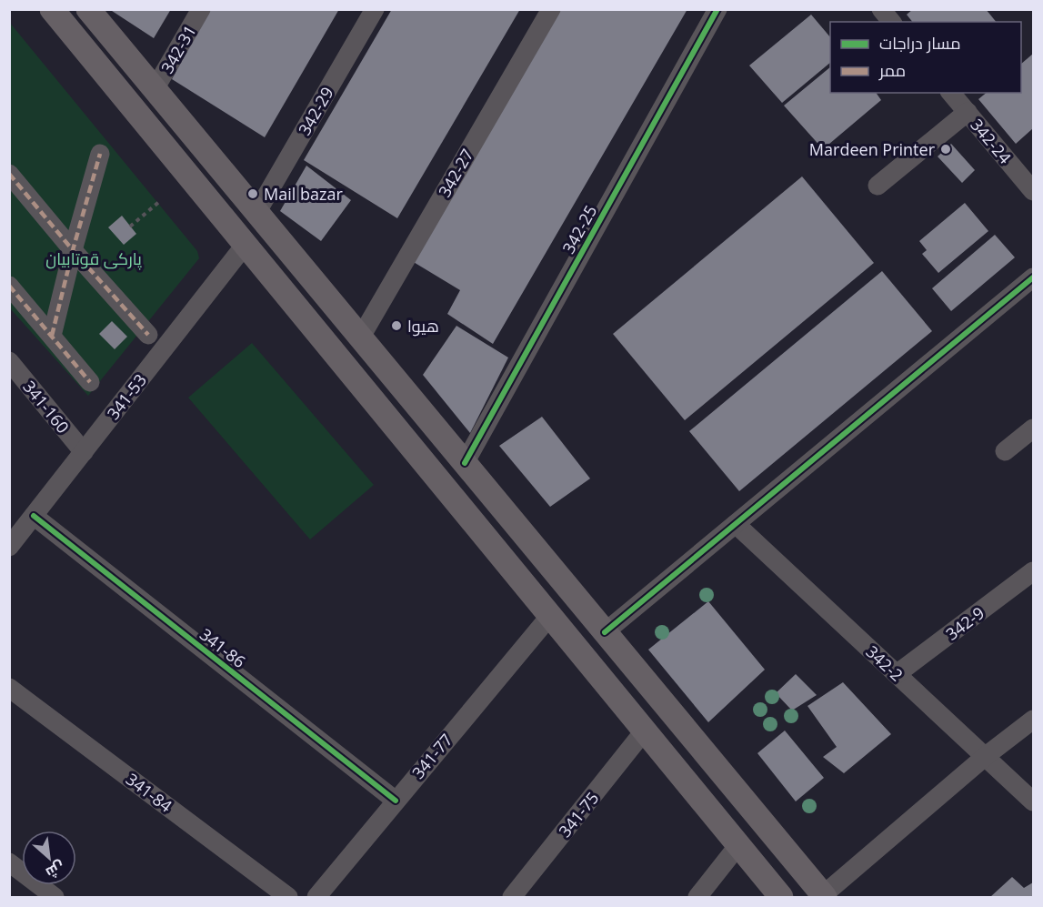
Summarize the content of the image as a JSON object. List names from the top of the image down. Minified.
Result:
{"streets":{"street":["342-31","342-29","342-24","342-27","342-25","341-53","341-160","342-9","341-86","342-2","341-77","341-84","341-75"]},"crossings":[["341-53","341-160"],["341-53","341-86"],["342-9","342-2"],["341-86","341-77"]],"parks":["پارکی قوتابیان"],"places":["Mardeen Printer","Mail bazar","هيوا"],"legend":["مسار دراجات","ممر"],"north":"bottom right"}
